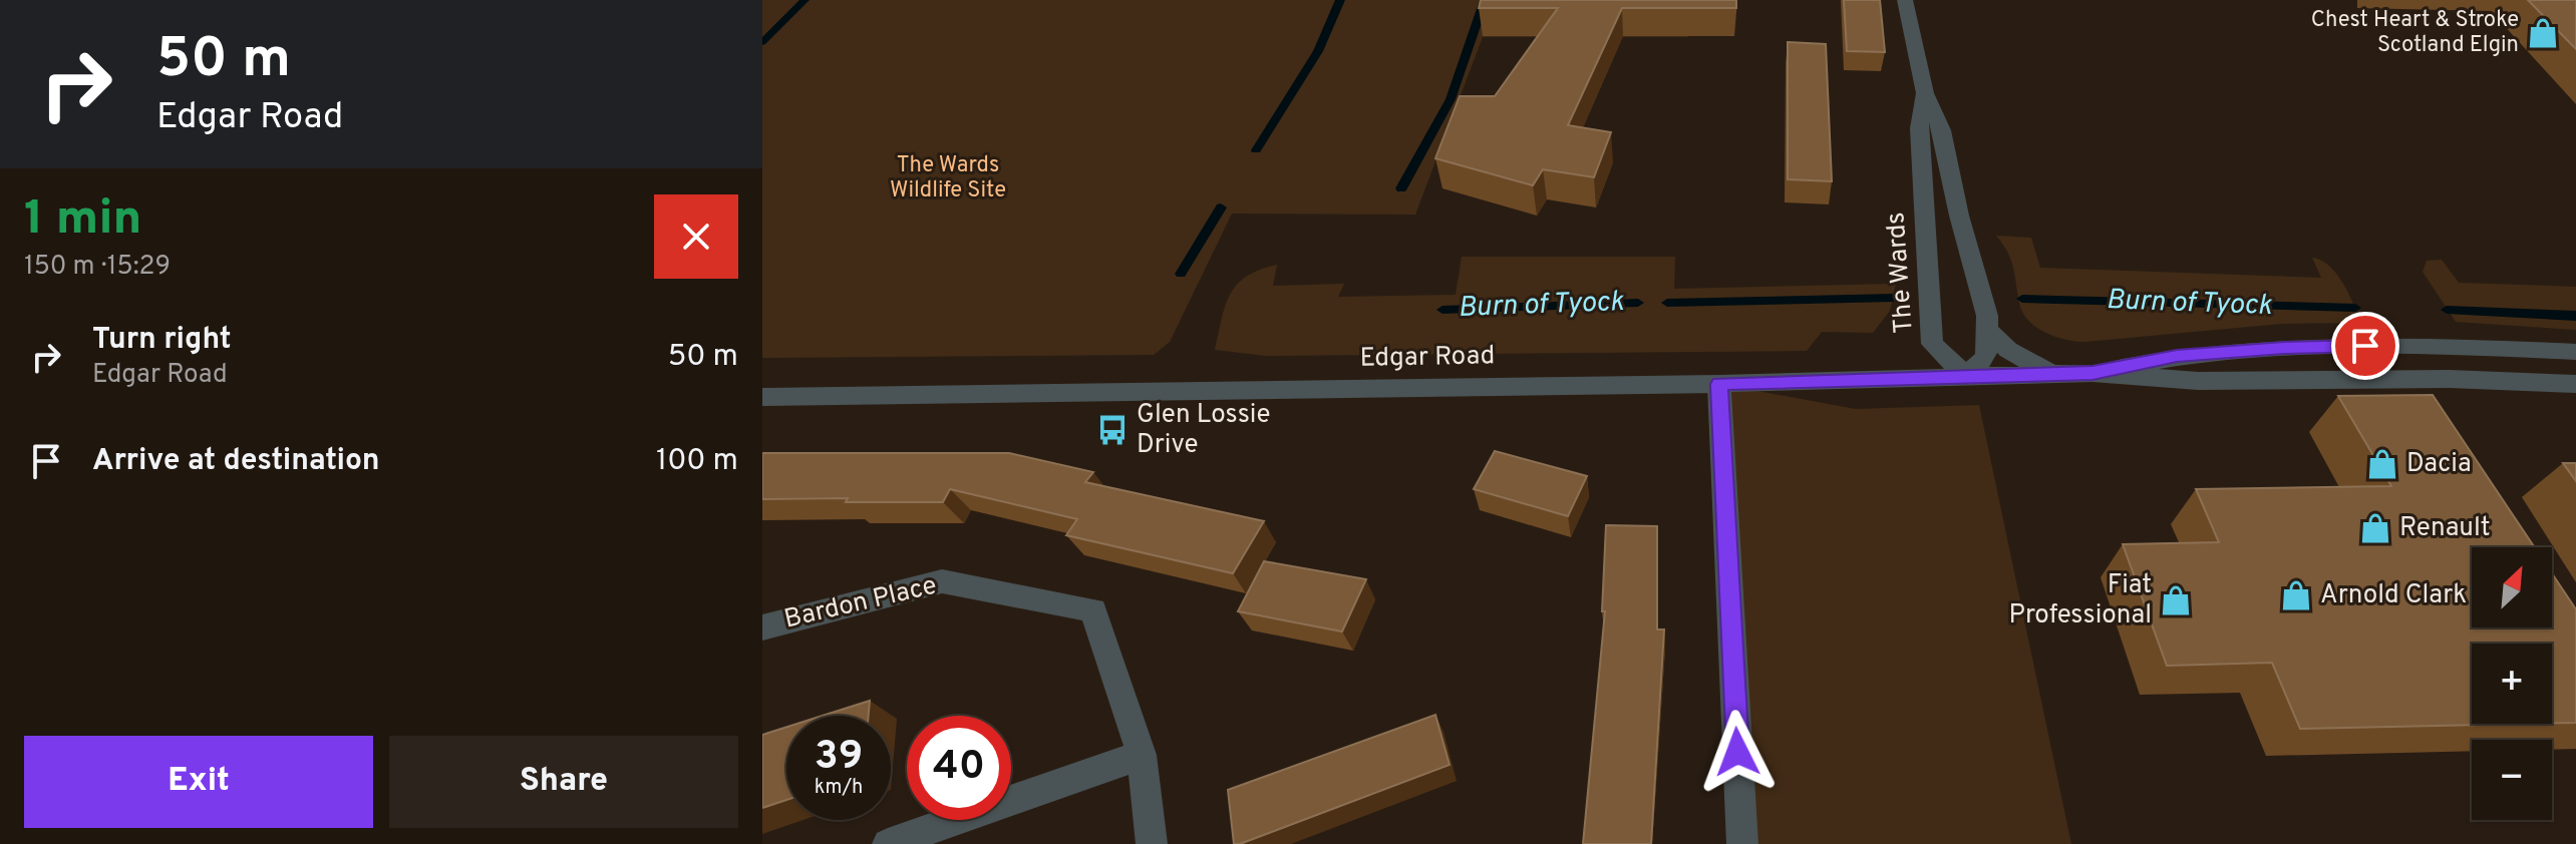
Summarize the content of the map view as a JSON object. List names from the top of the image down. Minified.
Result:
{"streets":{"street":["The Wards","Edgar Road","Bardon Place"]},"crossings":[["The Wards","Edgar Road"]],"water":["Burn of Tyock"],"parks":["The Wards Wildlife Site"],"places":{"shop":["Chest Heart & Stroke Scotland Elgin","Dacia","Renault","Arnold Clark","Fiat Professional"],"bus stop":["Glen Lossie Drive"]},"north":"top right","page":{"turn":["50 m","Edgar Road"],"heading":["1 min","150 m · 15:29"],"list":[{"name":"Turn right","note":"Edgar Road","value":"50 m"},{"name":"Arrive at destination","value":"100 m"}],"map_buttons":["+","−"],"speed":"39 km/h","limit":"40","buttons":["Exit","Share"]}}
